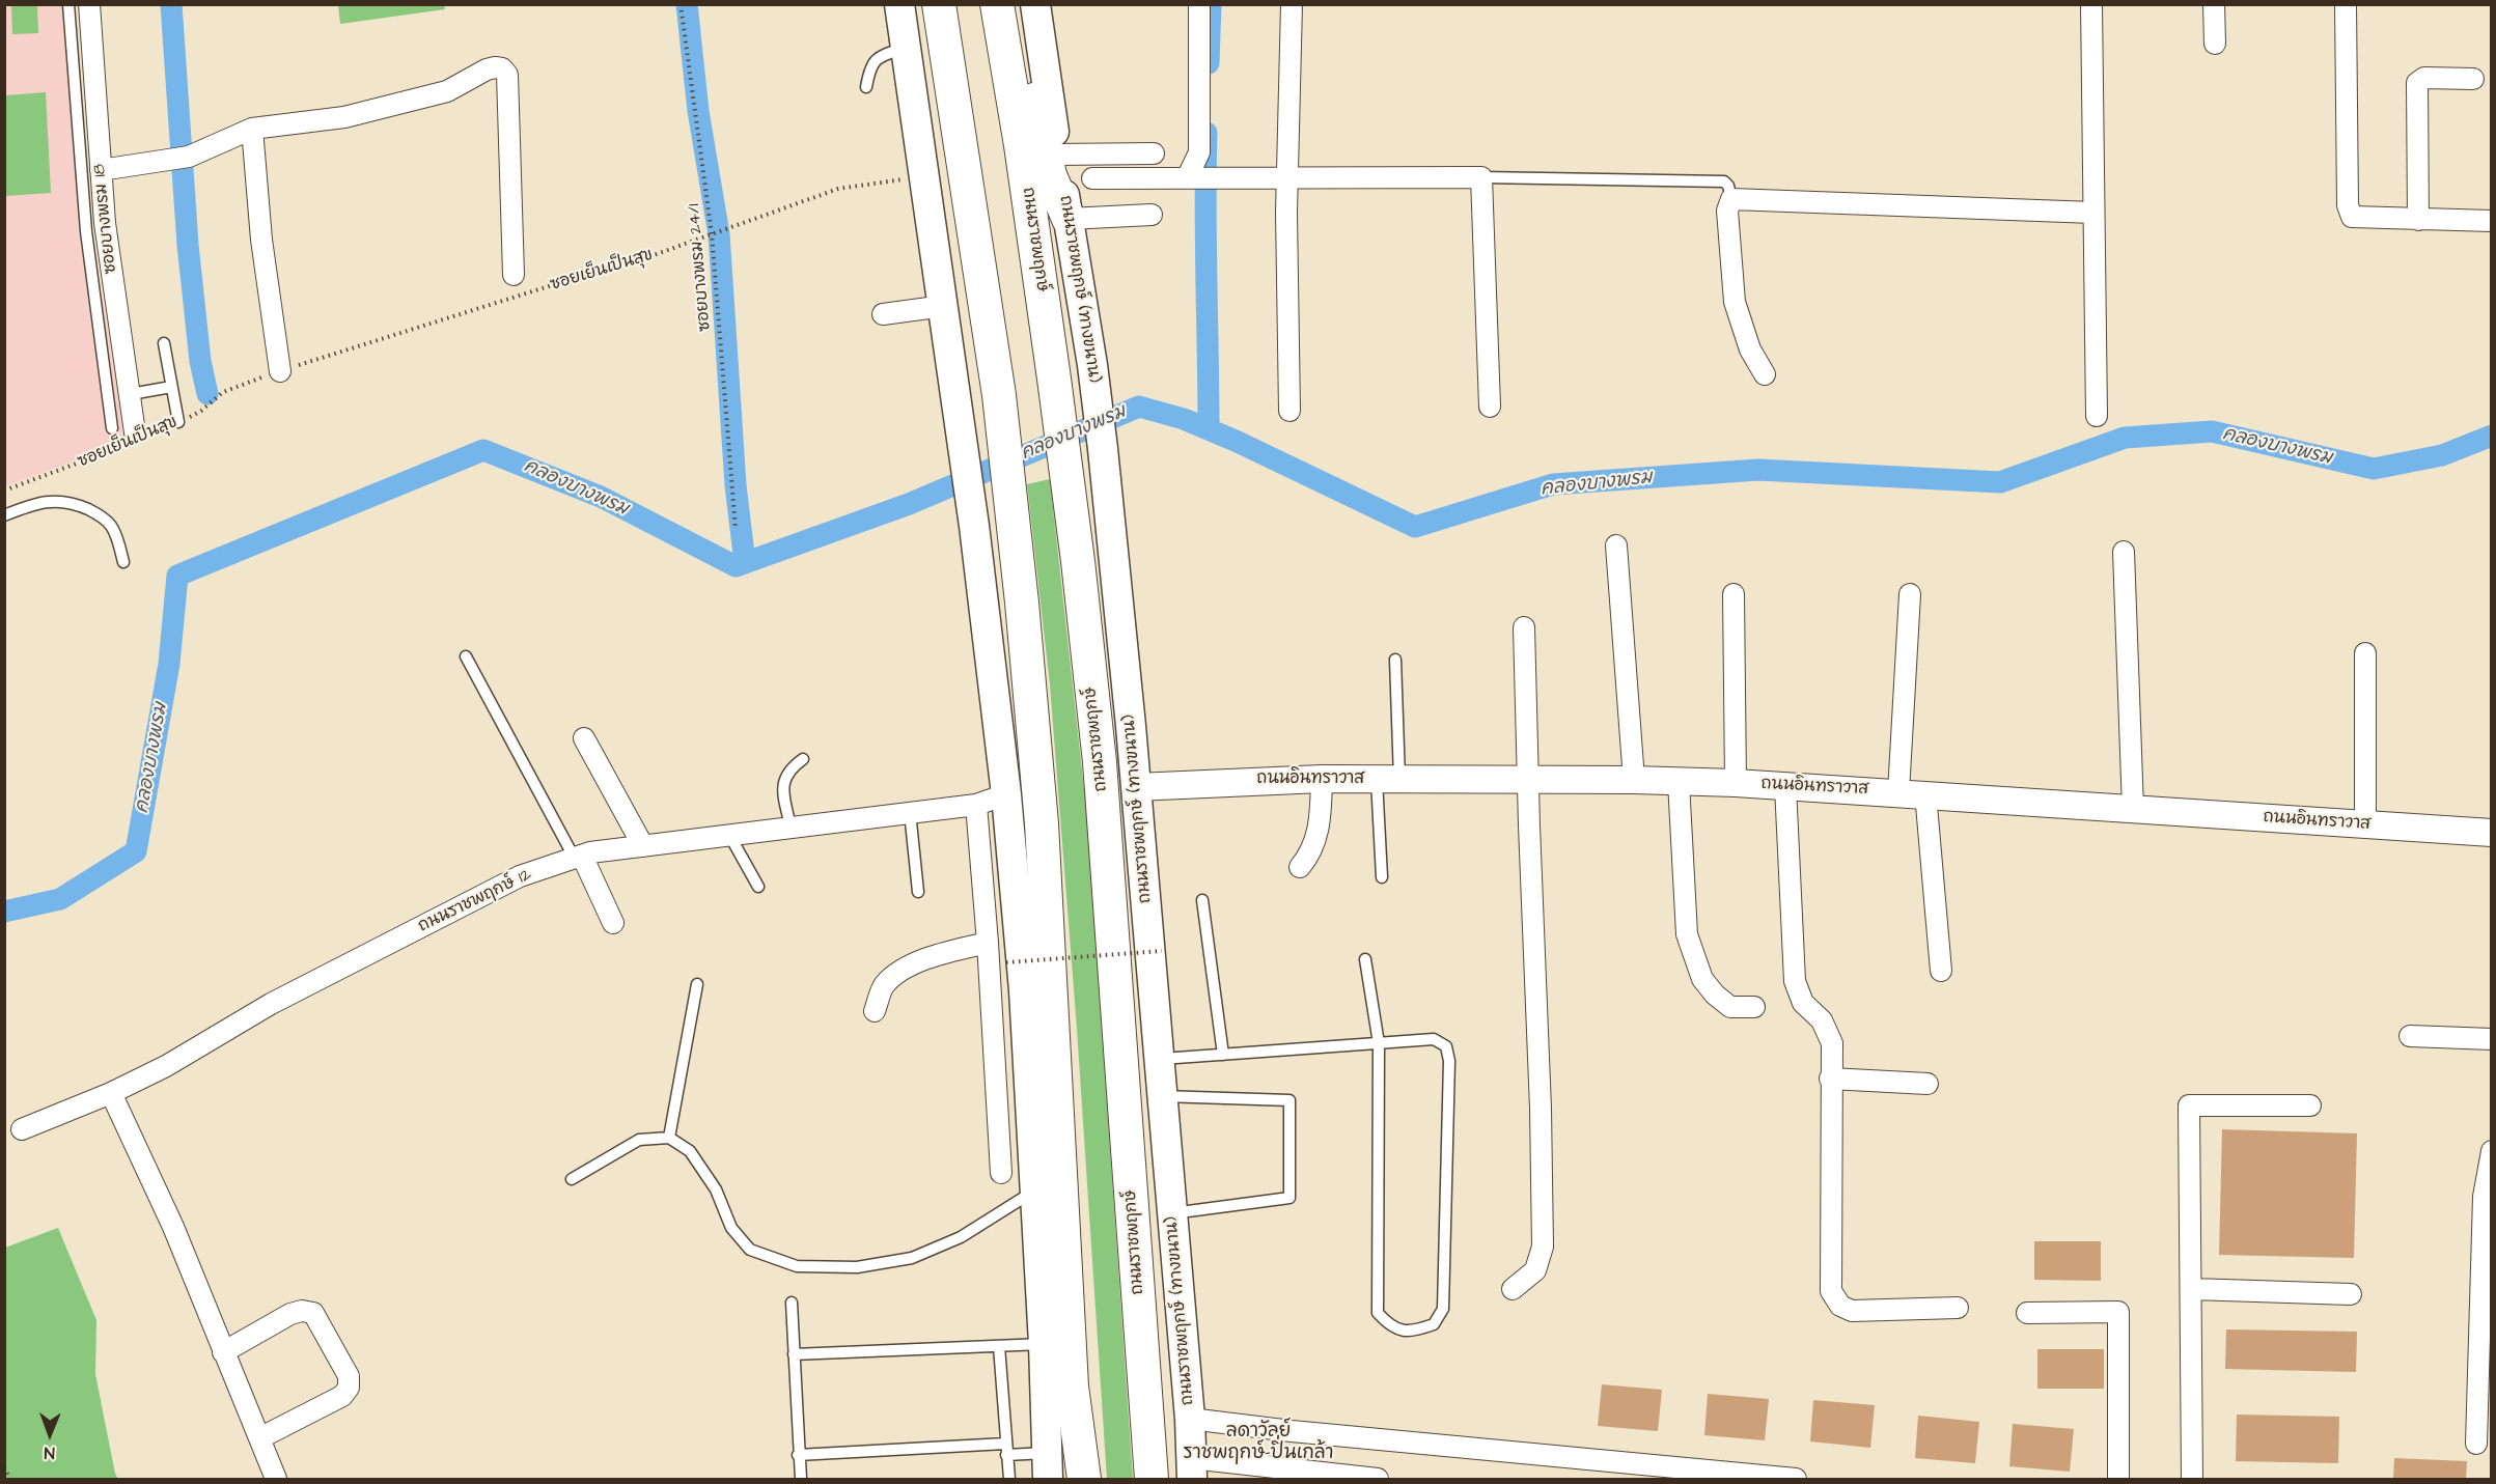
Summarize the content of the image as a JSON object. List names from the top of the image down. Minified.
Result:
{"streets":{"main road":["ถนนราชพฤกษ์","ถนนราชพฤกษ์ (ทางขนาน)"],"street":["ซอยบางพรม 18","ถนนอินทราวาส","ถนนราชพฤกษ์ 12"],"path":["ซอยบางพรม 24/1","ซอยเย็นเป็นสุข"]},"crossings":[["ซอยบางพรม 18","ซอยเย็นเป็นสุข"],["ซอยบางพรม 24/1","ซอยเย็นเป็นสุข"],["ถนนราชพฤกษ์ (ทางขนาน)","ถนนอินทราวาส"]],"districts":["ลดาวัลย์ ราชพฤกษ์-ปิ่นเกล้า"],"water":["คลองบางพรม"],"north":"bottom"}
